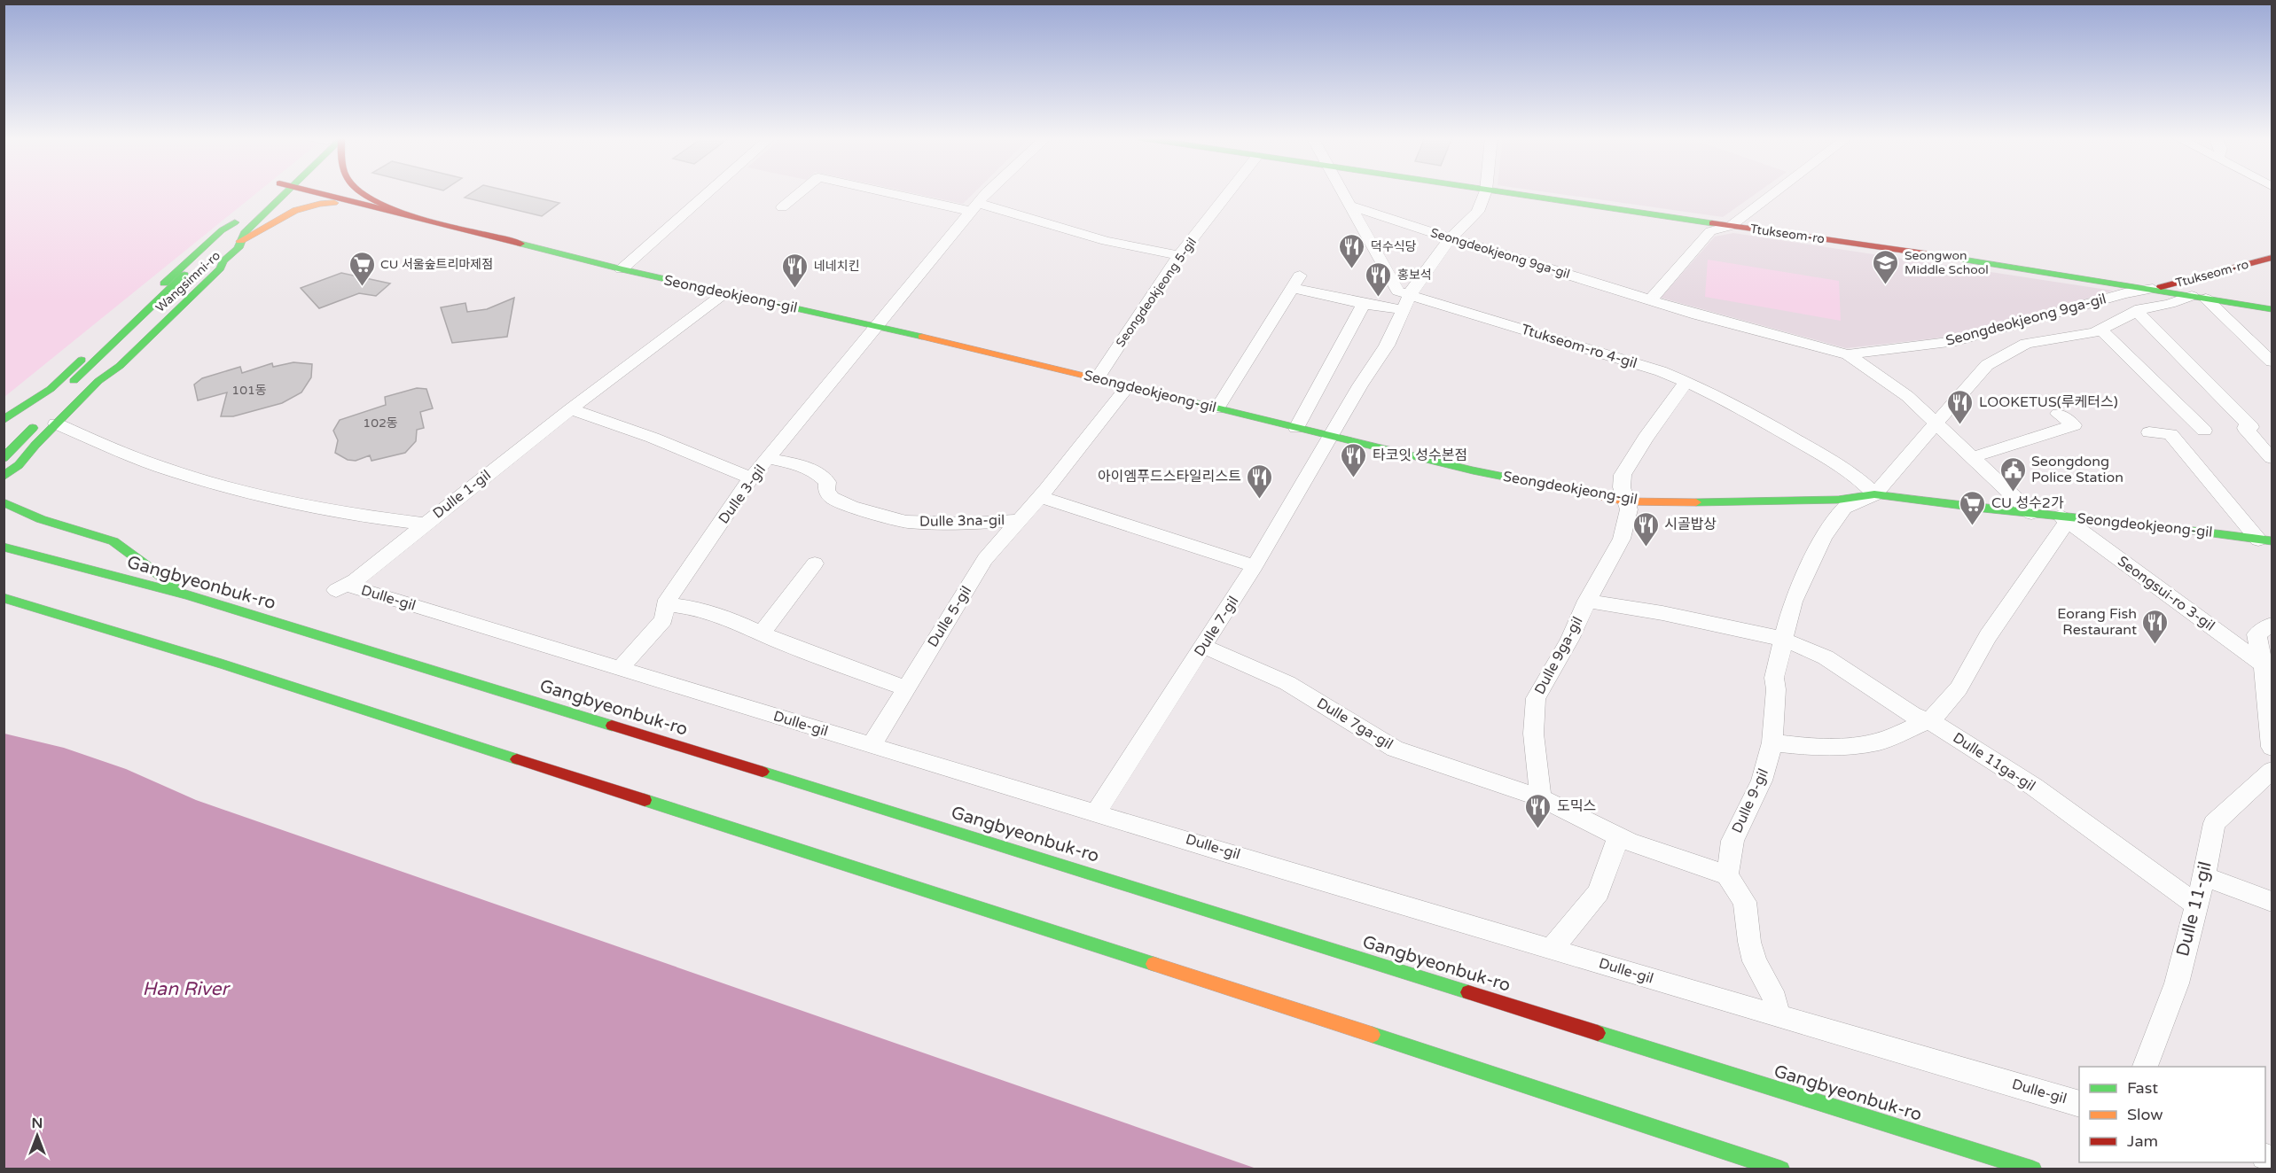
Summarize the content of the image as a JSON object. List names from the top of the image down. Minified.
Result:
{"streets":{"main road":["Ttukseom-ro","Wangsimni-ro","Seongdeokjeong-gil","Gangbyeonbuk-ro"],"street":["Seongdeokjeong 9ga-gil","Seongdeokjeong 5-gil","Ttukseom-ro 4-gil","Dulle 1-gil","Dulle 3-gil","Dulle 3na-gil","Seongsui-ro 3-gil","Dulle-gil","Dulle 5-gil","Dulle 7-gil","Dulle 9ga-gil","Dulle 7ga-gil","Dulle 11ga-gil","Dulle 9-gil","Dulle 11-gil"]},"crossings":[["Ttukseom-ro","Seongdeokjeong 9ga-gil"],["Seongdeokjeong 9ga-gil","Ttukseom-ro 4-gil"],["Seongdeokjeong 9ga-gil","Dulle 7-gil"],["Seongdeokjeong 5-gil","Seongdeokjeong-gil"],["Seongdeokjeong-gil","Ttukseom-ro 4-gil"],["Seongdeokjeong-gil","Dulle 1-gil"],["Seongdeokjeong-gil","Dulle 3-gil"],["Seongdeokjeong-gil","Seongsui-ro 3-gil"],["Seongdeokjeong-gil","Dulle 5-gil"],["Seongdeokjeong-gil","Dulle 7-gil"],["Seongdeokjeong-gil","Dulle 9ga-gil"],["Seongdeokjeong-gil","Dulle 9-gil"],["Ttukseom-ro 4-gil","Dulle 7-gil"],["Ttukseom-ro 4-gil","Dulle 9ga-gil"],["Ttukseom-ro 4-gil","Dulle 9-gil"],["Dulle 1-gil","Dulle-gil"],["Dulle 3-gil","Dulle 3na-gil"],["Dulle 3-gil","Dulle-gil"],["Dulle 3na-gil","Dulle 5-gil"],["Dulle-gil","Dulle 5-gil"],["Dulle-gil","Dulle 7-gil"],["Dulle 7-gil","Dulle 7ga-gil"],["Dulle 9ga-gil","Dulle 7ga-gil"],["Dulle 11ga-gil","Dulle 9-gil"],["Dulle 11ga-gil","Dulle 11-gil"]],"water":["Han River"],"places":{"restaurant":["덕수식당","네네치킨","홍보석","LOOKETUS(루케터스)","타코잇 성수본점","아이엠푸드스타일리스트","시골밥상","Eorang Fish Restaurant","도믹스"],"school or university":["Seongwon Middle School"],"supermarket":["CU 서울숲트리마제점","CU 성수2가"],"public building":["Seongdong Police Station"]},"house_numbers":["101동","102동"],"legend":["Fast","Slow","Jam"],"north":"top"}
